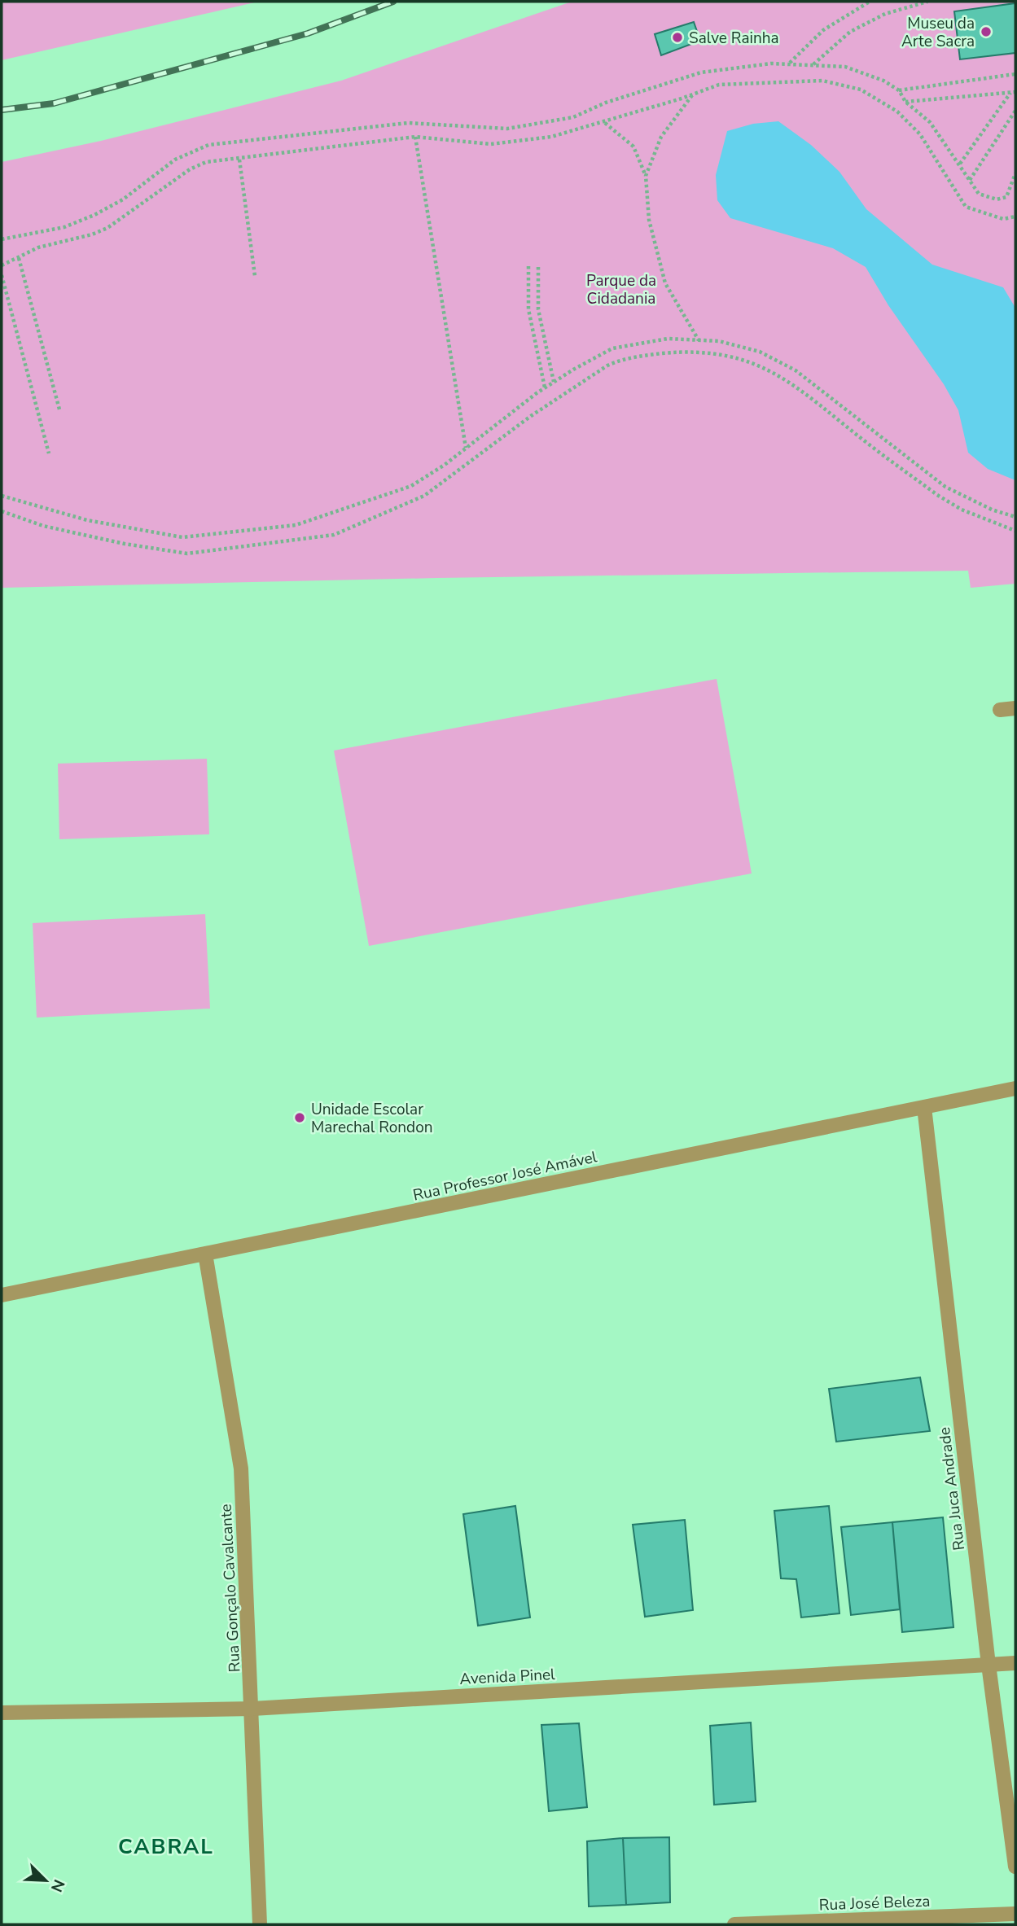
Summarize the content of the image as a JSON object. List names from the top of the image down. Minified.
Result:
{"streets":{"street":["Rua Professor José Amável","Rua Juca Andrade","Rua Gonçalo Cavalcante","Avenida Pinel","Rua José Beleza"]},"crossings":[["Rua Professor José Amável","Rua Juca Andrade"],["Rua Professor José Amável","Rua Gonçalo Cavalcante"],["Rua Juca Andrade","Avenida Pinel"],["Rua Gonçalo Cavalcante","Avenida Pinel"]],"districts":["CABRAL"],"parks":["Parque da Cidadania"],"places":["Museu da Arte Sacra","Salve Rainha","Unidade Escolar Marechal Rondon"],"north":"bottom right"}
